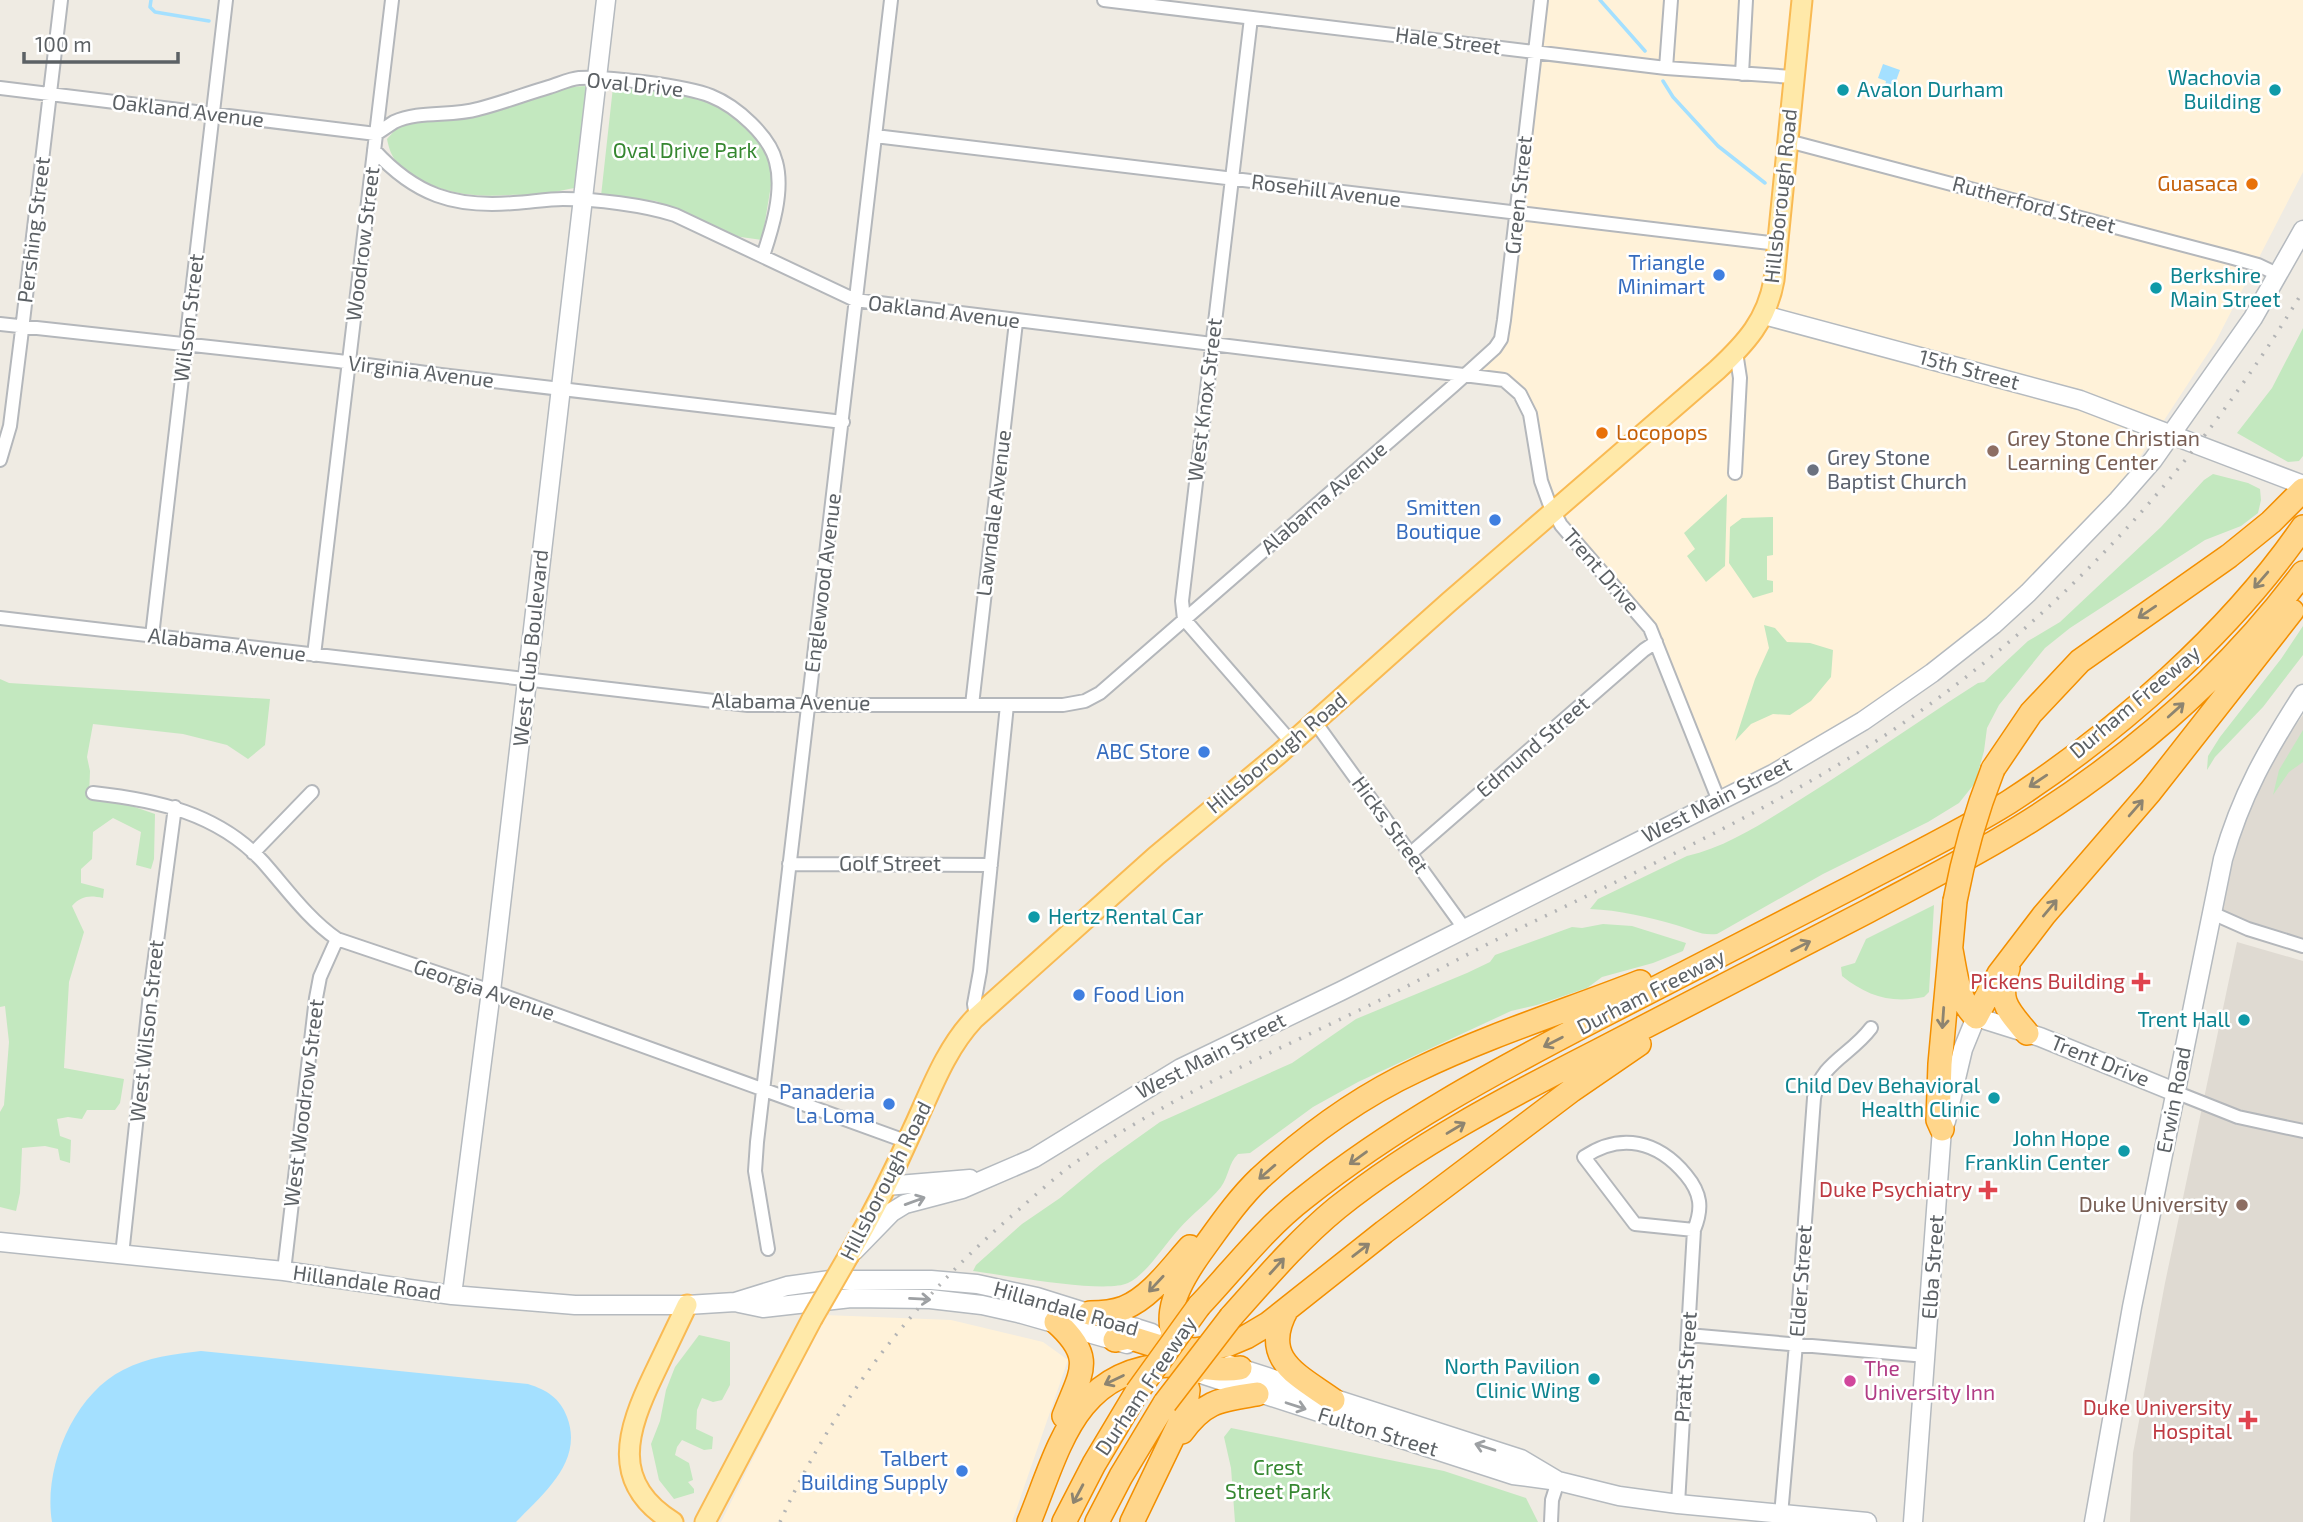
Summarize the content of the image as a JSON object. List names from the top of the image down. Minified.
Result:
{"streets":{"highway":["Durham Freeway"],"main road":["Hillsborough Road","15th Street","Trent Drive","West Club Boulevard","West Main Street","Erwin Road","Elba Street","Hillandale Road","Fulton Street"],"street":["Hale Street","Oval Drive","Oakland Avenue","Rosehill Avenue","Green Street","Rutherford Street","Pershing Street","Woodrow Street","Wilson Street","Virginia Avenue","West Knox Street","Alabama Avenue","Lawndale Avenue","Englewood Avenue","Edmund Street","Hicks Street","Golf Street","Georgia Avenue","West Wilson Street","West Woodrow Street","Elder Street","Pratt Street"]},"crossings":[["Hale Street","Green Street"],["Hale Street","Hillsborough Road"],["Hale Street","West Knox Street"],["Oval Drive","Oakland Avenue"],["Oval Drive","Woodrow Street"],["Oval Drive","West Club Boulevard"],["Oakland Avenue","Green Street"],["Oakland Avenue","Pershing Street"],["Oakland Avenue","Woodrow Street"],["Oakland Avenue","Wilson Street"],["Oakland Avenue","West Knox Street"],["Oakland Avenue","Alabama Avenue"],["Oakland Avenue","Lawndale Avenue"],["Oakland Avenue","Trent Drive"],["Oakland Avenue","Englewood Avenue"],["Oakland Avenue","West Club Boulevard"],["Rosehill Avenue","Green Street"],["Rosehill Avenue","Hillsborough Road"],["Rosehill Avenue","West Knox Street"],["Rosehill Avenue","Englewood Avenue"],["Green Street","Alabama Avenue"],["Green Street","Trent Drive"],["Hillsborough Road","Rutherford Street"],["Hillsborough Road","15th Street"],["Hillsborough Road","Trent Drive"],["Hillsborough Road","West Main Street"],["Hillsborough Road","Hicks Street"],["Hillsborough Road","Georgia Avenue"],["Rutherford Street","West Main Street"],["Pershing Street","Virginia Avenue"],["Woodrow Street","Virginia Avenue"],["Woodrow Street","Alabama Avenue"],["Wilson Street","Virginia Avenue"],["Wilson Street","Alabama Avenue"],["15th Street","West Main Street"],["Virginia Avenue","Englewood Avenue"],["Virginia Avenue","West Club Boulevard"],["West Knox Street","Alabama Avenue"],["Alabama Avenue","Lawndale Avenue"],["Alabama Avenue","Trent Drive"],["Alabama Avenue","Englewood Avenue"],["Alabama Avenue","West Club Boulevard"],["Trent Drive","Edmund Street"],["Trent Drive","West Main Street"],["Trent Drive","Erwin Road"],["Trent Drive","Elba Street"],["Englewood Avenue","Golf Street"],["Englewood Avenue","Georgia Avenue"],["West Club Boulevard","Georgia Avenue"],["West Club Boulevard","Hillandale Road"],["Edmund Street","Hicks Street"],["West Main Street","Hicks Street"],["Georgia Avenue","West Wilson Street"],["Georgia Avenue","West Woodrow Street"],["West Wilson Street","Hillandale Road"],["West Woodrow Street","Hillandale Road"],["Elder Street","Fulton Street"],["Hillandale Road","Fulton Street"],["Pratt Street","Fulton Street"]],"parks":["Oval Drive Park","Crest Street Park"],"places":{"other":["Avalon Durham","Wachovia Building","Guasaca","Triangle Minimart","Berkshire Main Street","Locopops","Grey Stone Christian Learning Center","Grey Stone Baptist Church","Smitten Boutique","ABC Store","Hertz Rental Car","Food Lion","Trent Hall","Child Dev Behavioral Health Clinic","Panaderia La Loma","John Hope Franklin Center","Duke University","North Pavilion Clinic Wing","The University Inn","Talbert Building Supply"],"health":["Pickens Building","Duke Psychiatry","Duke University Hospital"]},"scale_bar":"100 m"}
